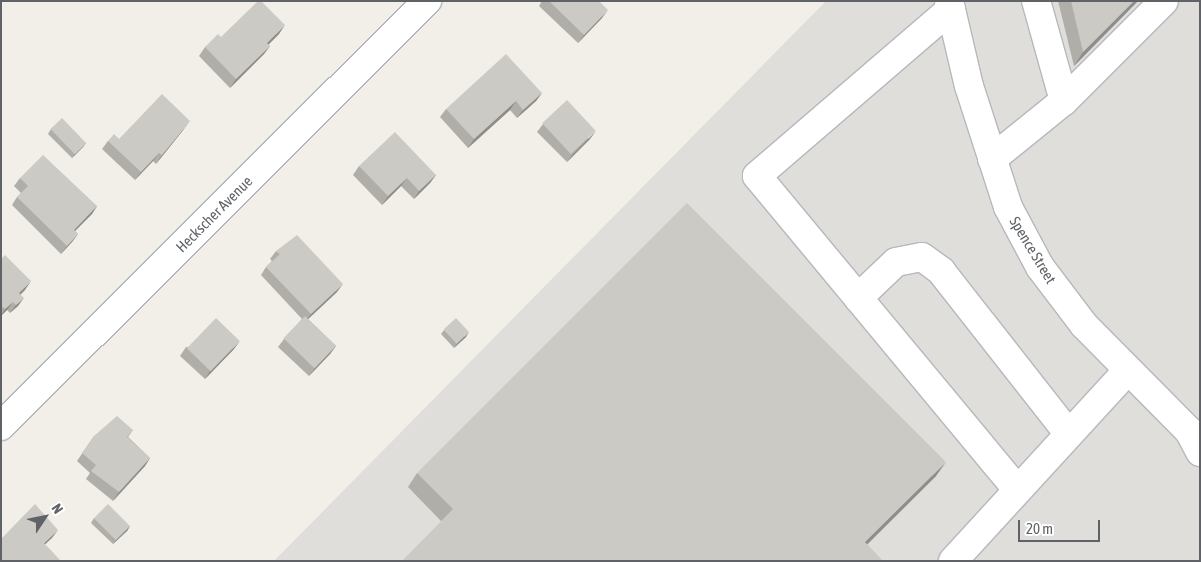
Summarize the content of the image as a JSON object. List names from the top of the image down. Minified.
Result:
{"streets":{"street":["Heckscher Avenue","Spence Street"]},"scale_bar":"20 m","north":"top right"}
